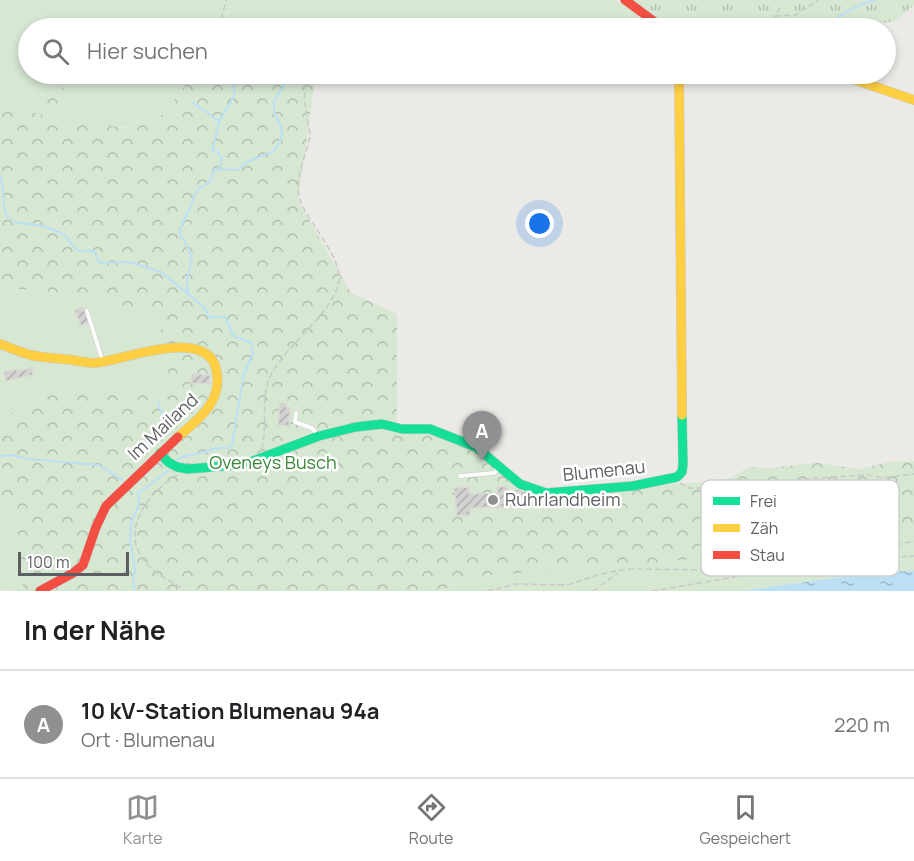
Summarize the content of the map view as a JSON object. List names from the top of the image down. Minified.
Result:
{"streets":{"street":["Im Mailand","Blumenau"]},"parks":["Oveneys Busch"],"places":["Ruhrlandheim"],"legend":["Frei","Zäh","Stau"],"scale_bar":"100 m","page":{"search":"Hier suchen","pins":"A","scale":"100 m","heading":"In der Nähe","list":[{"mark":"A","name":"10 kV-Station Blumenau 94a","note":"Ort · Blumenau","value":"220 m"}],"nav":["Karte","Route","Gespeichert"]}}
